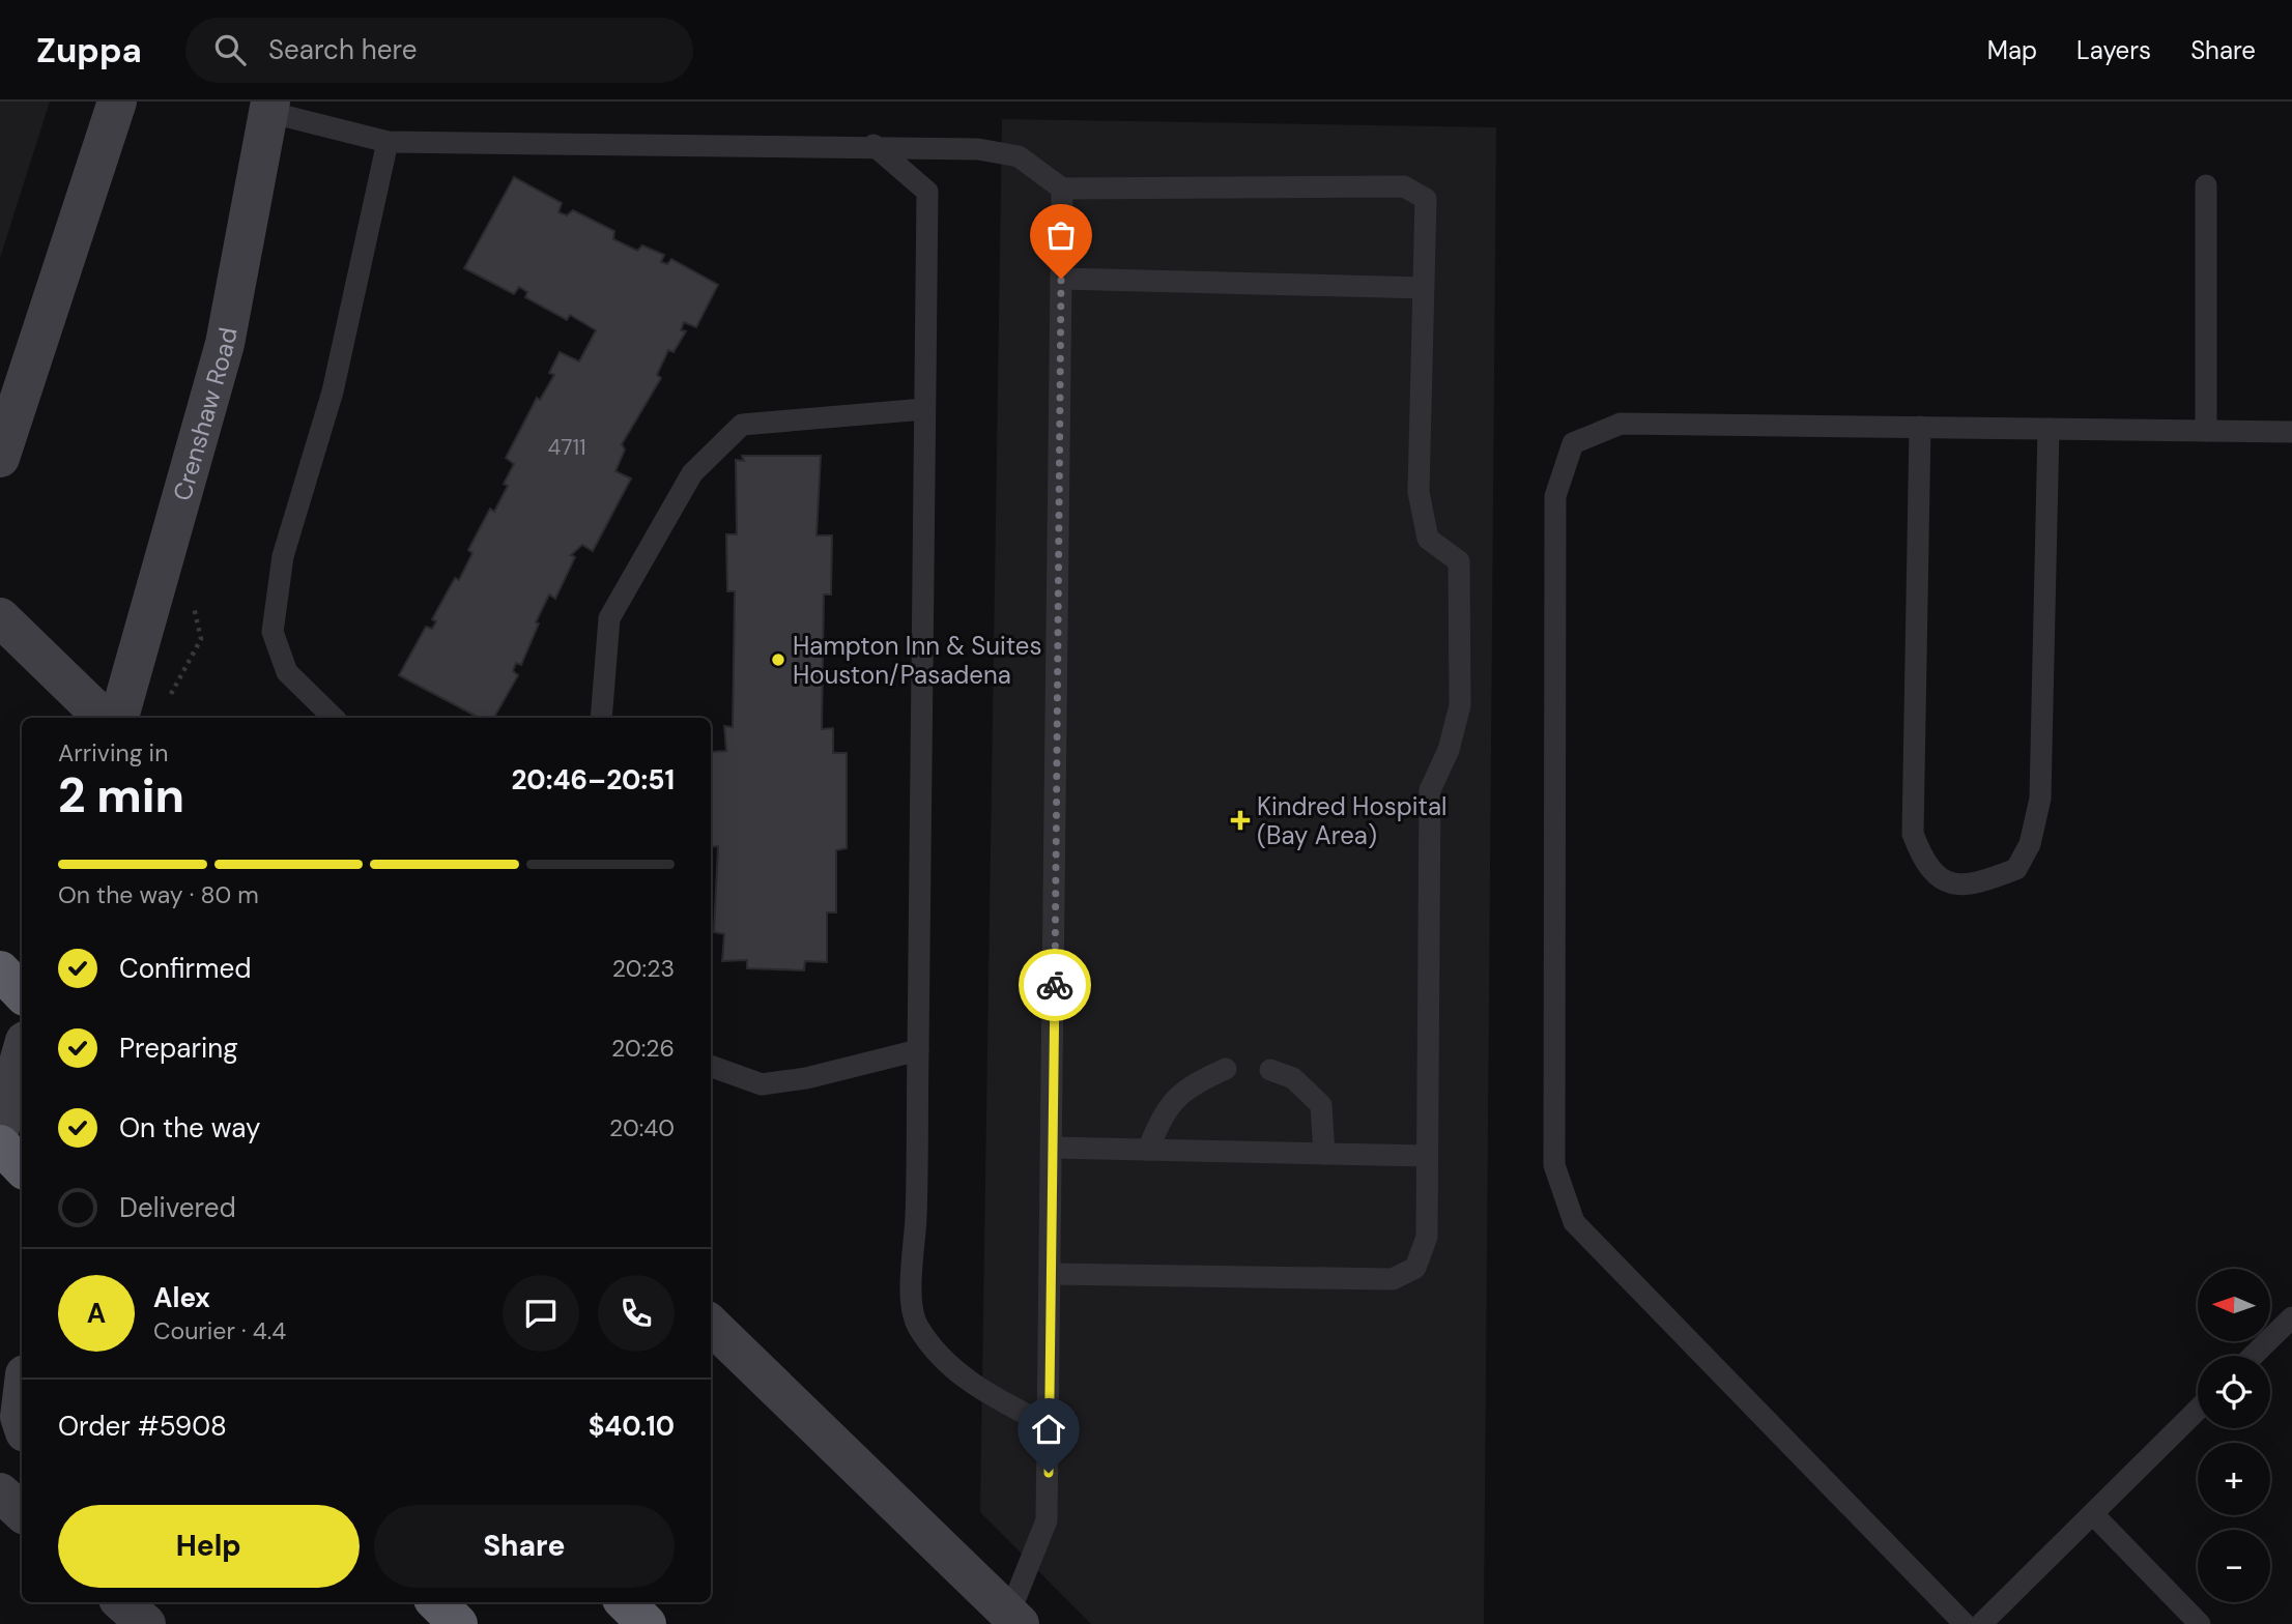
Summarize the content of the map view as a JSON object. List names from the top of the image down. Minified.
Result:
{"streets":{"main road":["Crenshaw Road"]},"places":{"other":["Hampton Inn & Suites Houston/Pasadena"],"health":["Kindred Hospital (Bay Area)"]},"house_numbers":["4711"],"north":"left","page":{"header":"Zuppa","search":"Search here","nav":["Map","Layers","Share"],"heading":["2 min","Arriving in","20:46–20:51"],"panel":["Alex","Courier · 4.4","Order #5908","$40.10"],"bar":"On the way · 80 m","list":[["Confirmed","20:23"],["Preparing","20:26"],["On the way","20:40"],"Delivered"],"map_buttons":["+","−"],"round":"A","buttons":["Help","Share"]}}
